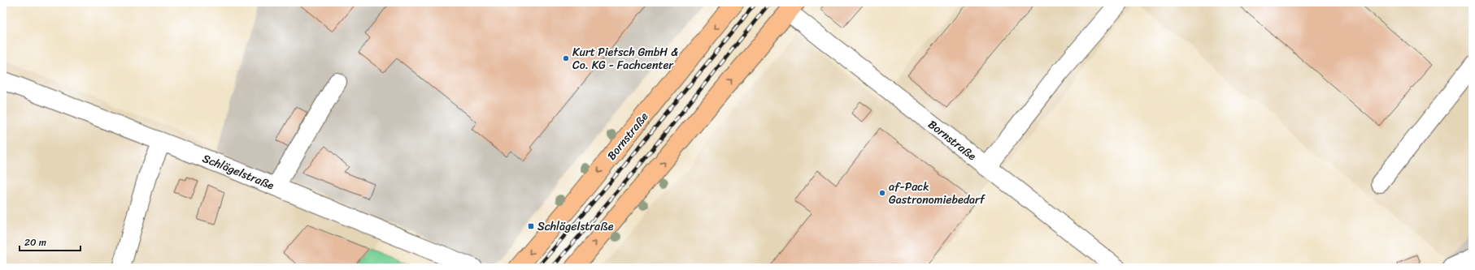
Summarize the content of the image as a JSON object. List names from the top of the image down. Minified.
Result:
{"streets":{"main road":["Bornstraße"],"street":["Schlägelstraße"]},"places":{"other":["Kurt Pietsch GmbH & Co. KG - Fachcenter","af-Pack Gastronomiebedarf"],"transit":["Schlägelstraße"]},"scale_bar":"20 m"}
